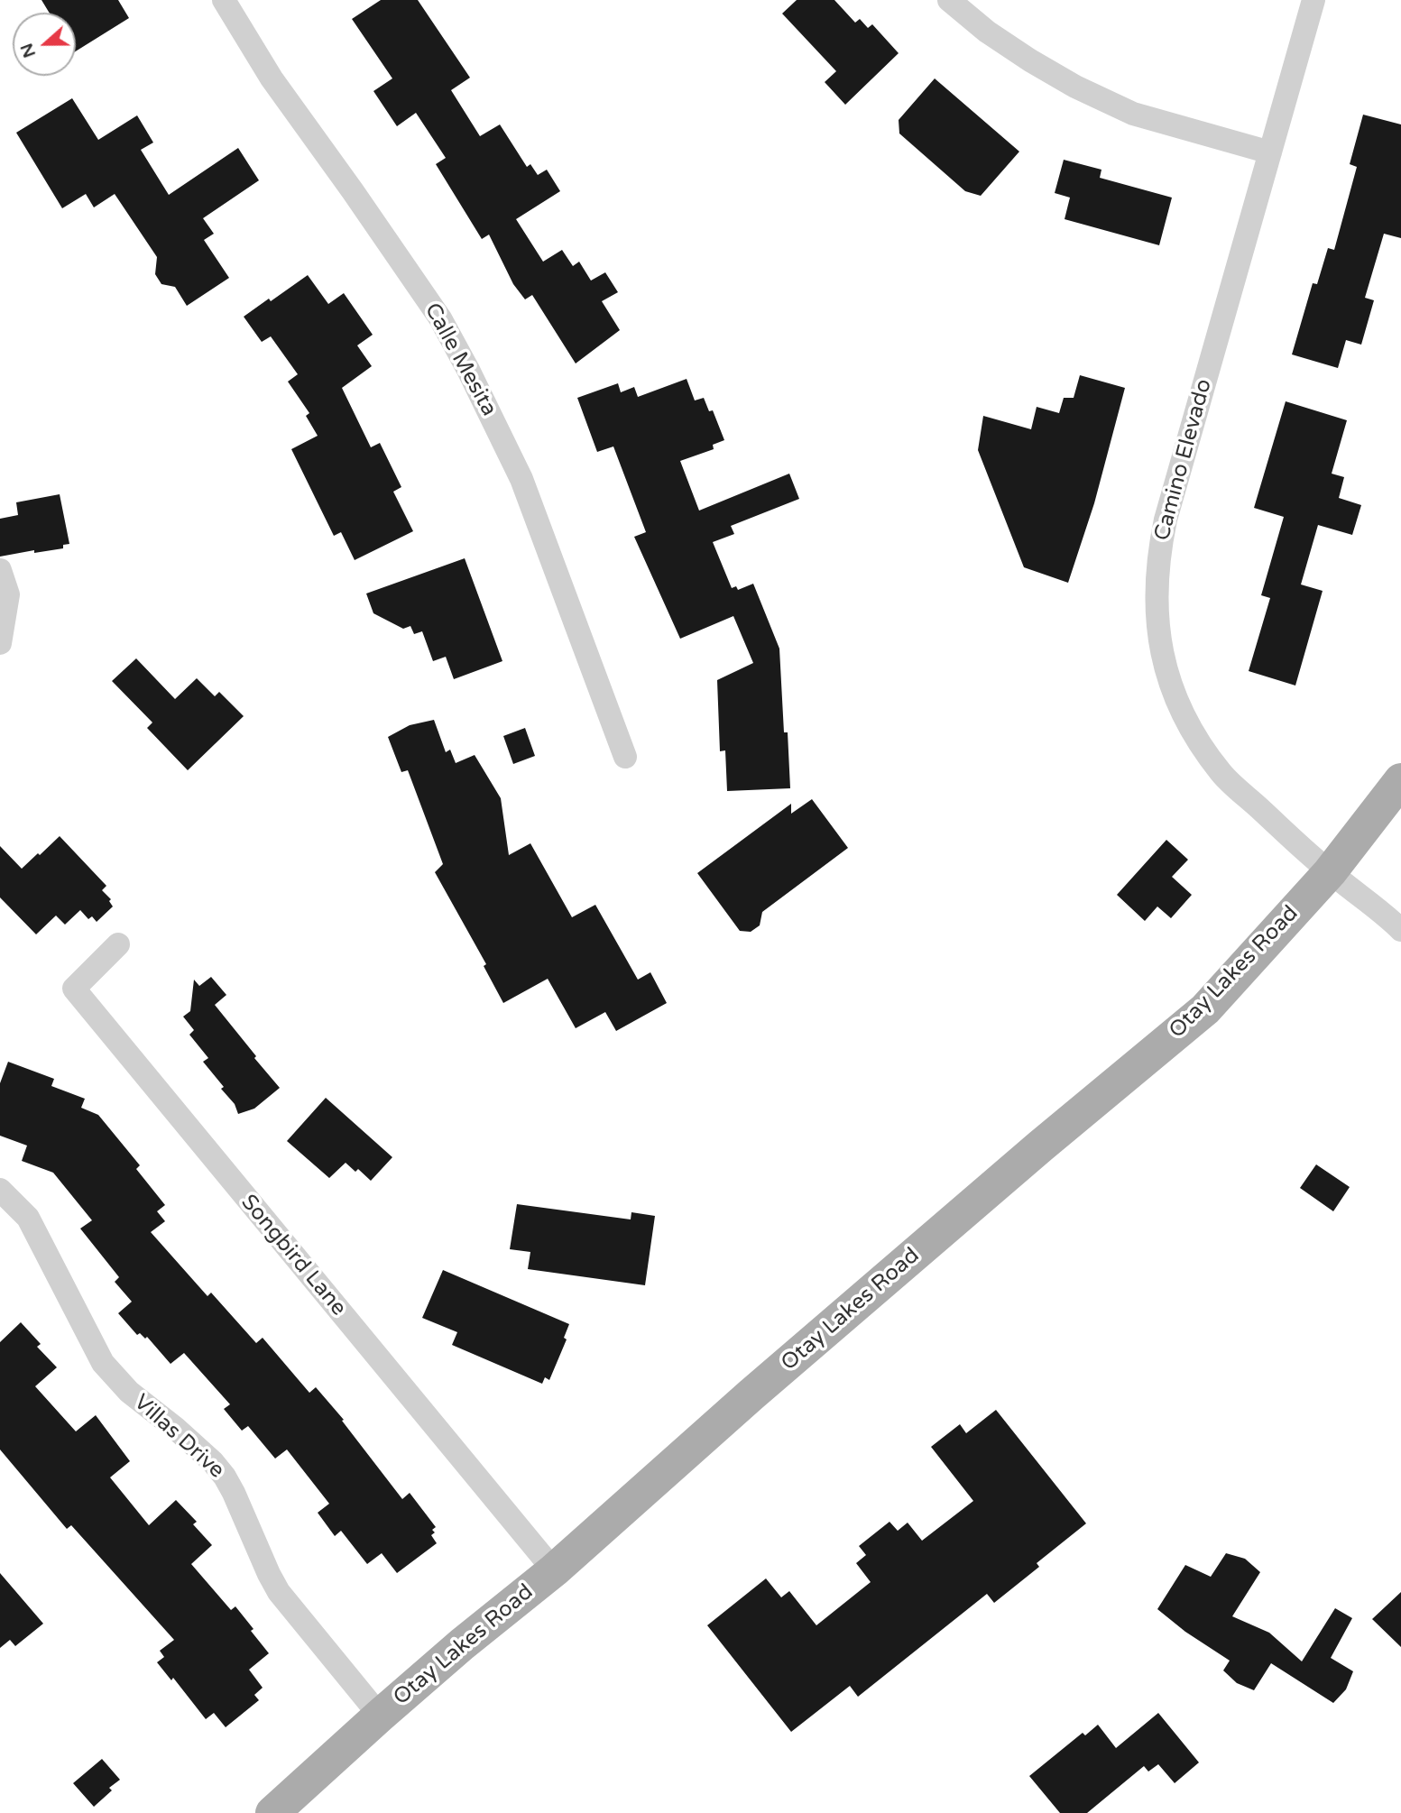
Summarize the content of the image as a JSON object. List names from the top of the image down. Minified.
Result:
{"streets":{"main road":["Otay Lakes Road"],"street":["Calle Mesita","Camino Elevado","Songbird Lane","Villas Drive"]},"crossings":[["Camino Elevado","Otay Lakes Road"],["Otay Lakes Road","Songbird Lane"],["Otay Lakes Road","Villas Drive"]],"north":"left"}
